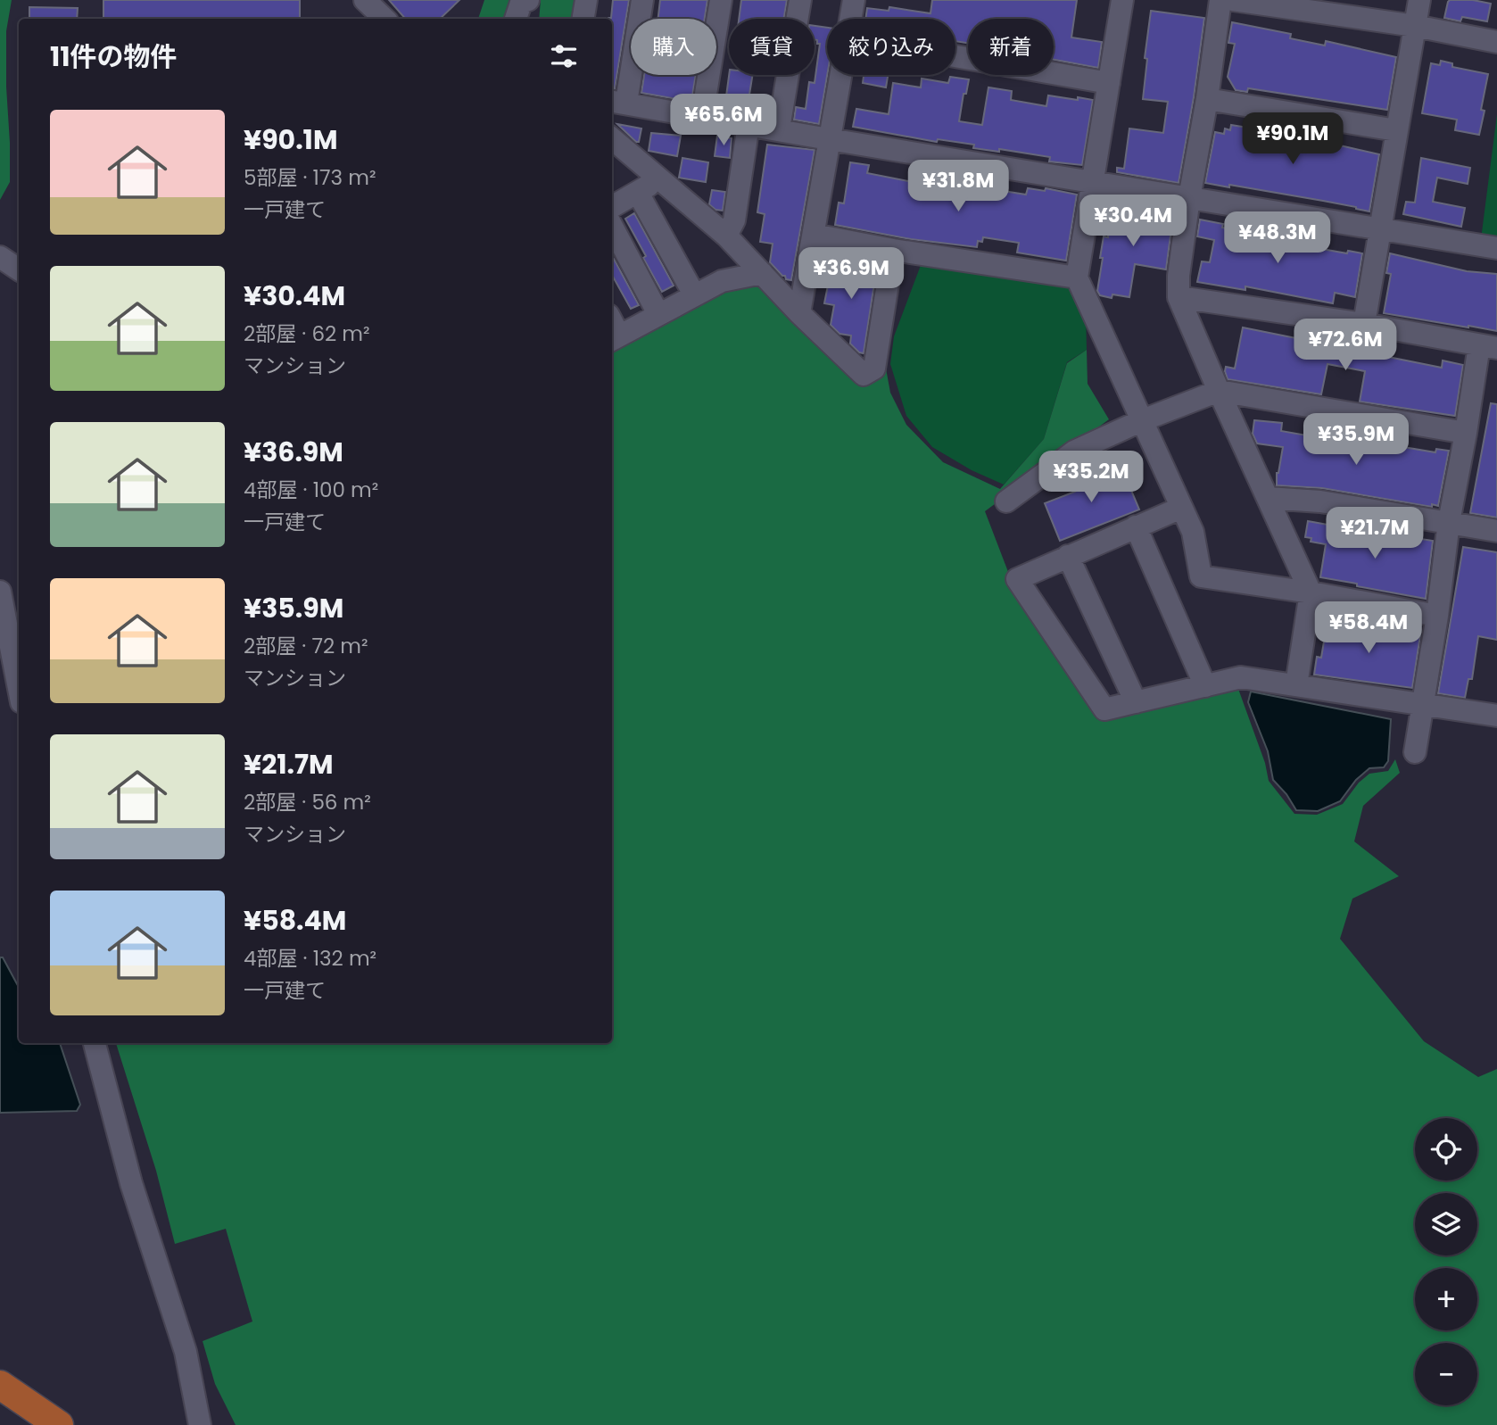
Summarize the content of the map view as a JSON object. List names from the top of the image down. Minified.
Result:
{"page":{"chip":["購入","賃貸","絞り込み","新着"],"heading":"11件の物件","price":["¥65.6M","¥90.1M","¥31.8M","¥30.4M","¥48.3M","¥36.9M","¥72.6M","¥35.9M","¥35.2M","¥21.7M","¥58.4M"],"list":[{"name":"¥90.1M","note":"5部屋 · 173 m² · 一戸建て"},{"name":"¥30.4M","note":"2部屋 · 62 m² · マンション"},{"name":"¥36.9M","note":"4部屋 · 100 m² · 一戸建て"},{"name":"¥35.9M","note":"2部屋 · 72 m² · マンション"},{"name":"¥21.7M","note":"2部屋 · 56 m² · マンション"},{"name":"¥58.4M","note":"4部屋 · 132 m² · 一戸建て"}],"map_buttons":["+","−"]}}
